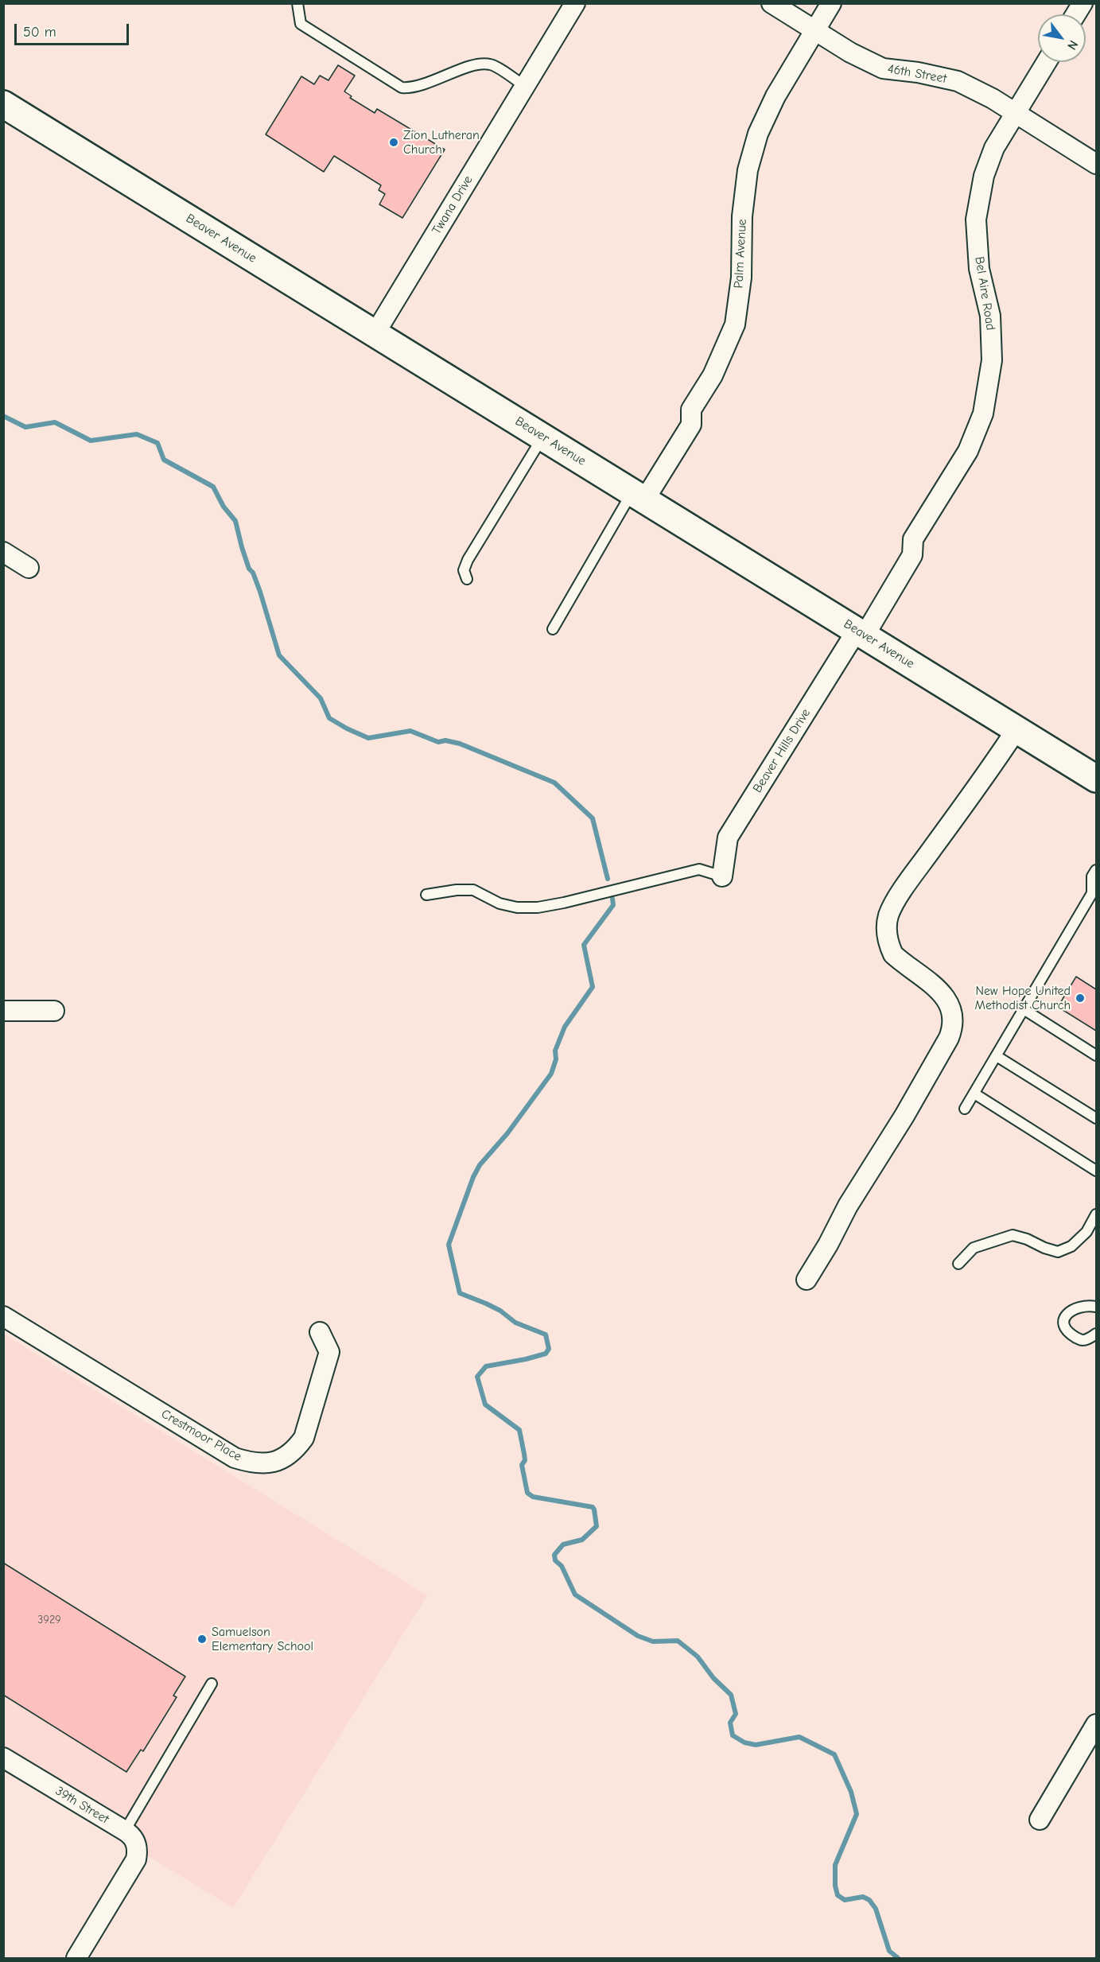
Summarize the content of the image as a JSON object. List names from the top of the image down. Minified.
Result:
{"streets":{"main road":["Beaver Avenue"],"street":["46th Street","Twana Drive","Palm Avenue","Bel Aire Road","Beaver Hills Drive","Crestmoor Place","39th Street"]},"crossings":[["46th Street","Palm Avenue"],["46th Street","Bel Aire Road"],["Twana Drive","Beaver Avenue"],["Beaver Avenue","Palm Avenue"],["Beaver Avenue","Bel Aire Road"],["Beaver Avenue","Beaver Hills Drive"],["Bel Aire Road","Beaver Hills Drive"]],"places":["Zion Lutheran Church","New Hope United Methodist Church","Samuelson Elementary School"],"house_numbers":["3929"],"scale_bar":"50 m","north":"bottom right"}
